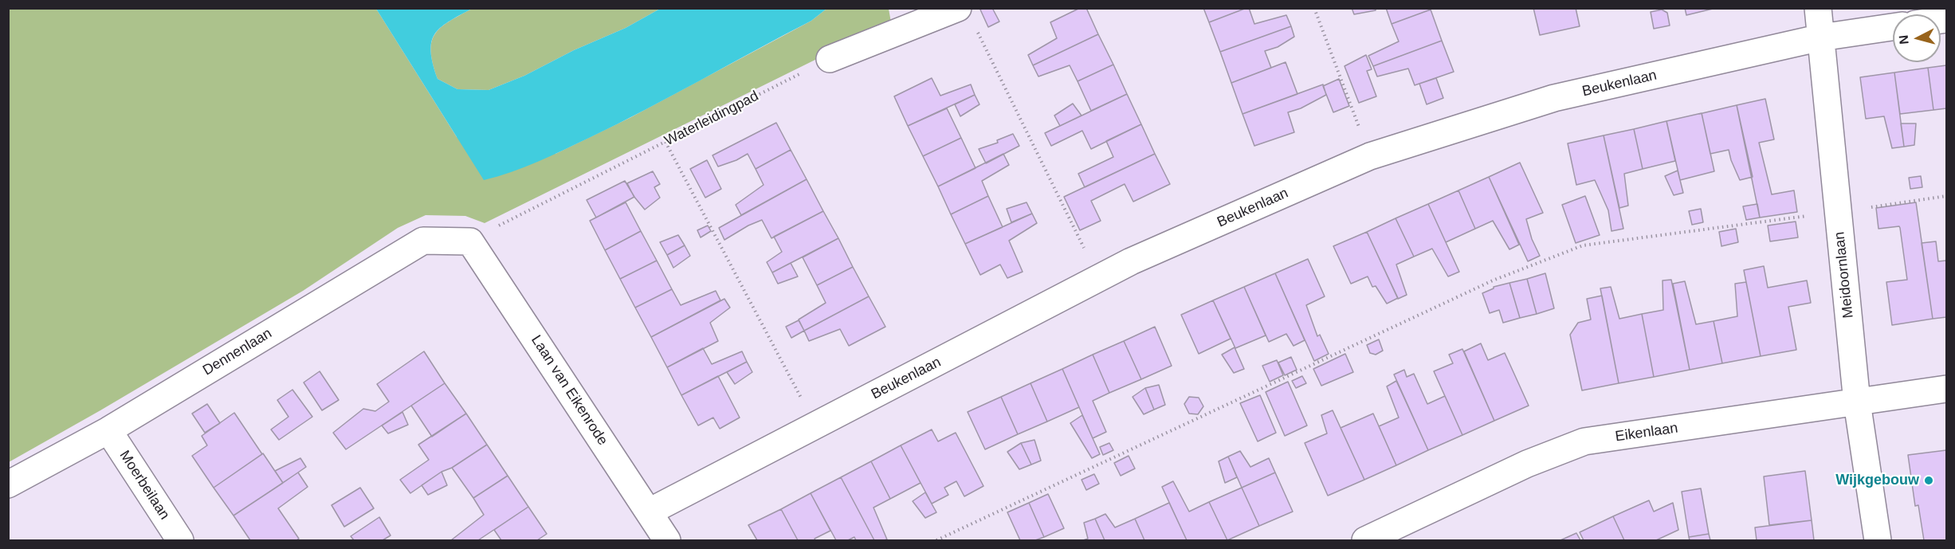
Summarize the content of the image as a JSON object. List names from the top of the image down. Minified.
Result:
{"streets":{"street":["Beukenlaan","Meidoornlaan","Dennenlaan","Laan van Eikenrode","Eikenlaan","Moerbeilaan"],"path":["Waterleidingpad"]},"crossings":[["Beukenlaan","Meidoornlaan"],["Beukenlaan","Laan van Eikenrode"],["Waterleidingpad","Dennenlaan"],["Waterleidingpad","Laan van Eikenrode"],["Meidoornlaan","Eikenlaan"],["Dennenlaan","Laan van Eikenrode"],["Dennenlaan","Moerbeilaan"]],"places":["Wijkgebouw"],"north":"left"}
